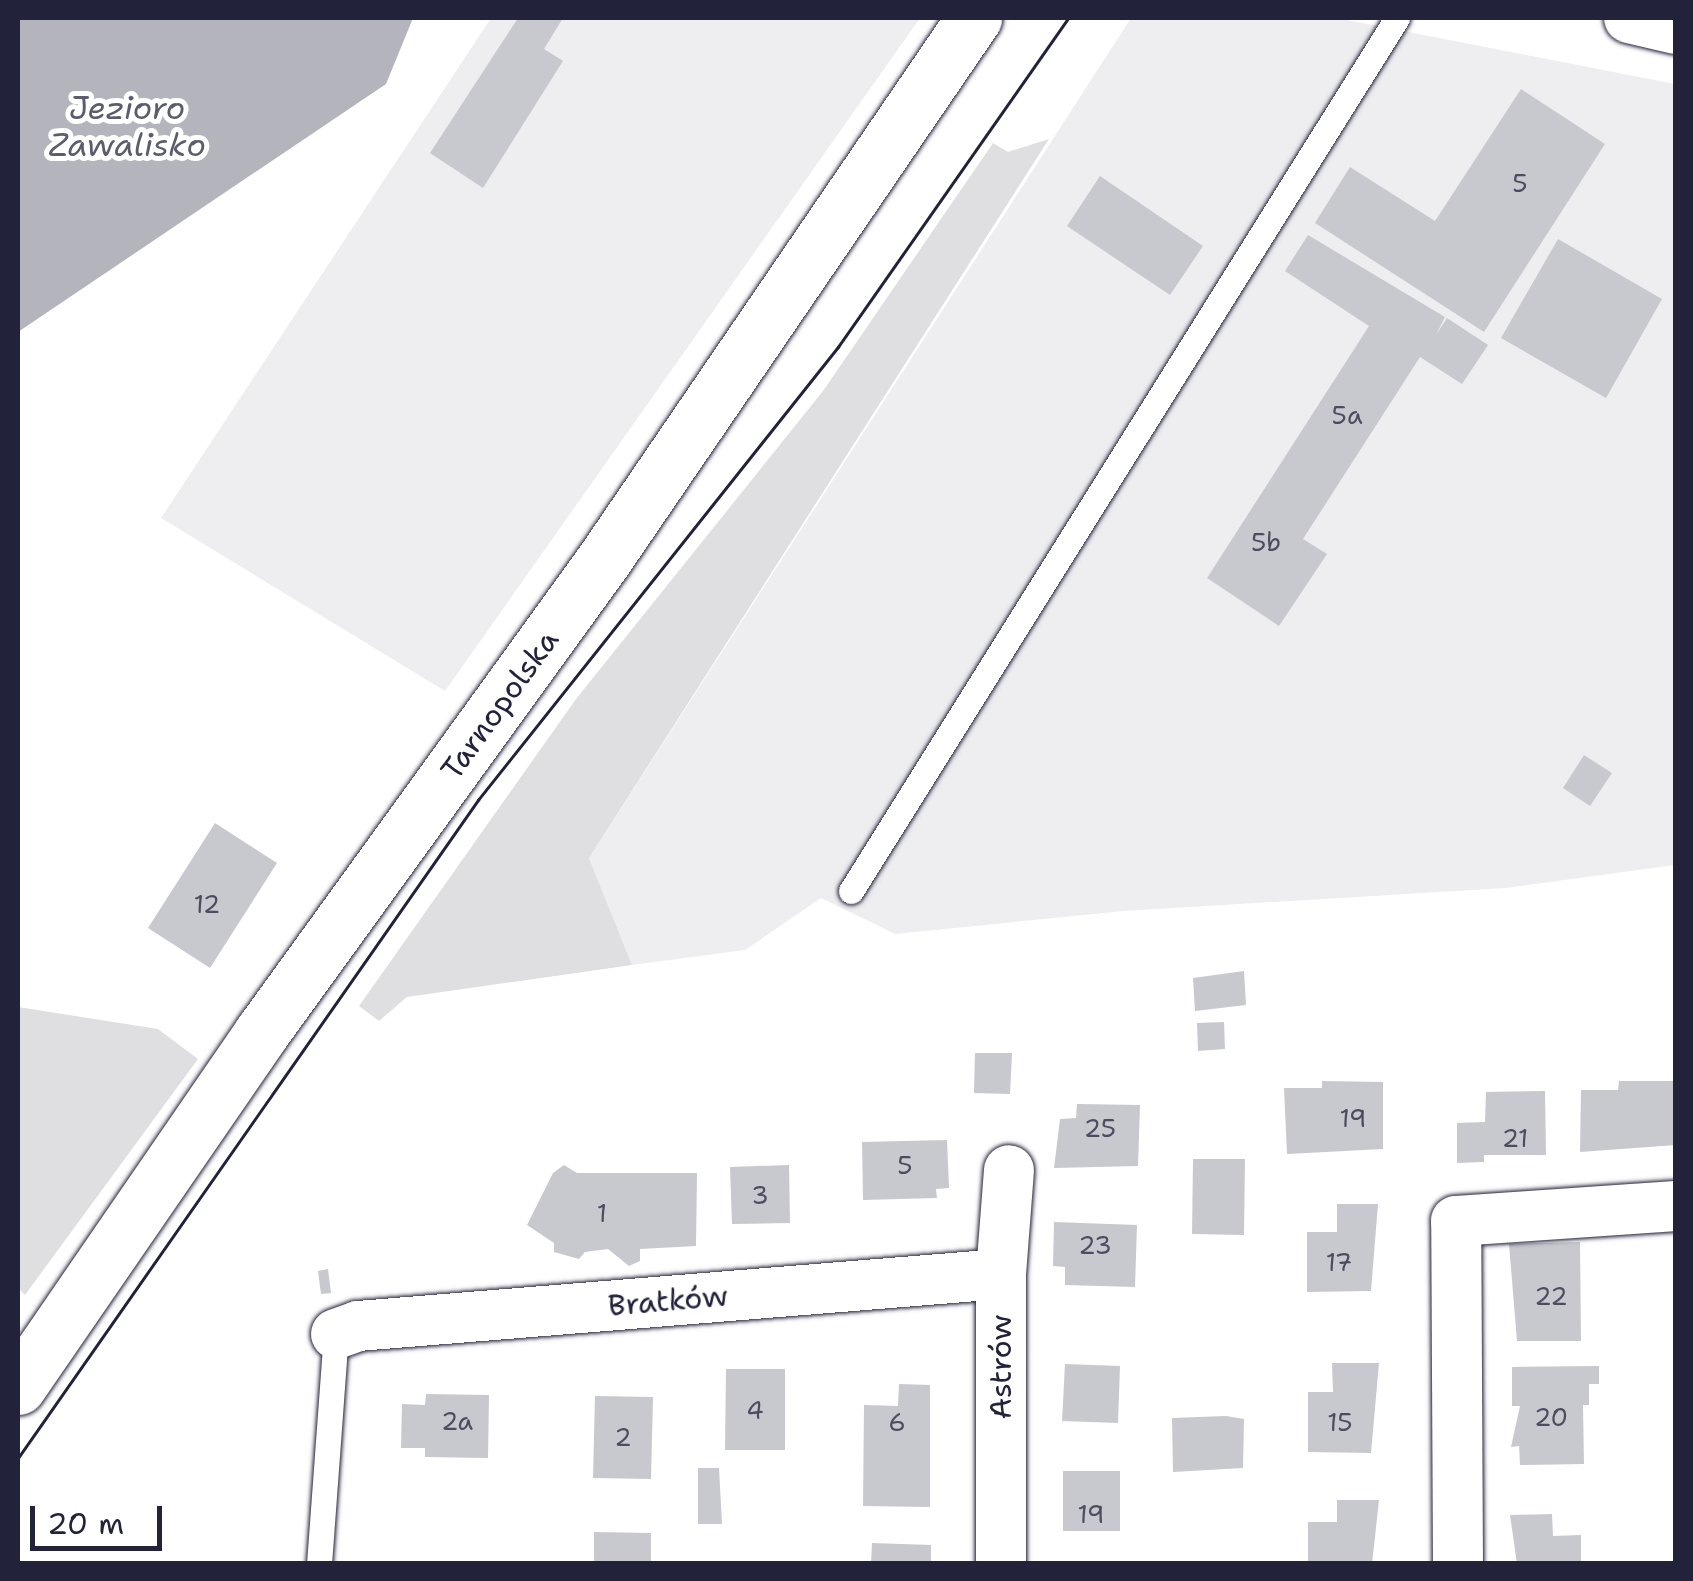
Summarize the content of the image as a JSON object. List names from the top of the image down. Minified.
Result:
{"streets":{"main road":["Tarnopolska"],"street":["Bratków","Astrów"]},"crossings":[["Bratków","Astrów"]],"water":["Jezioro Zawalisko"],"house_numbers":["5","5a","5b","12","19","25","21","5","3","1","23","17","22","4","20","2a","6","15","2","19"],"scale_bar":"20 m"}
